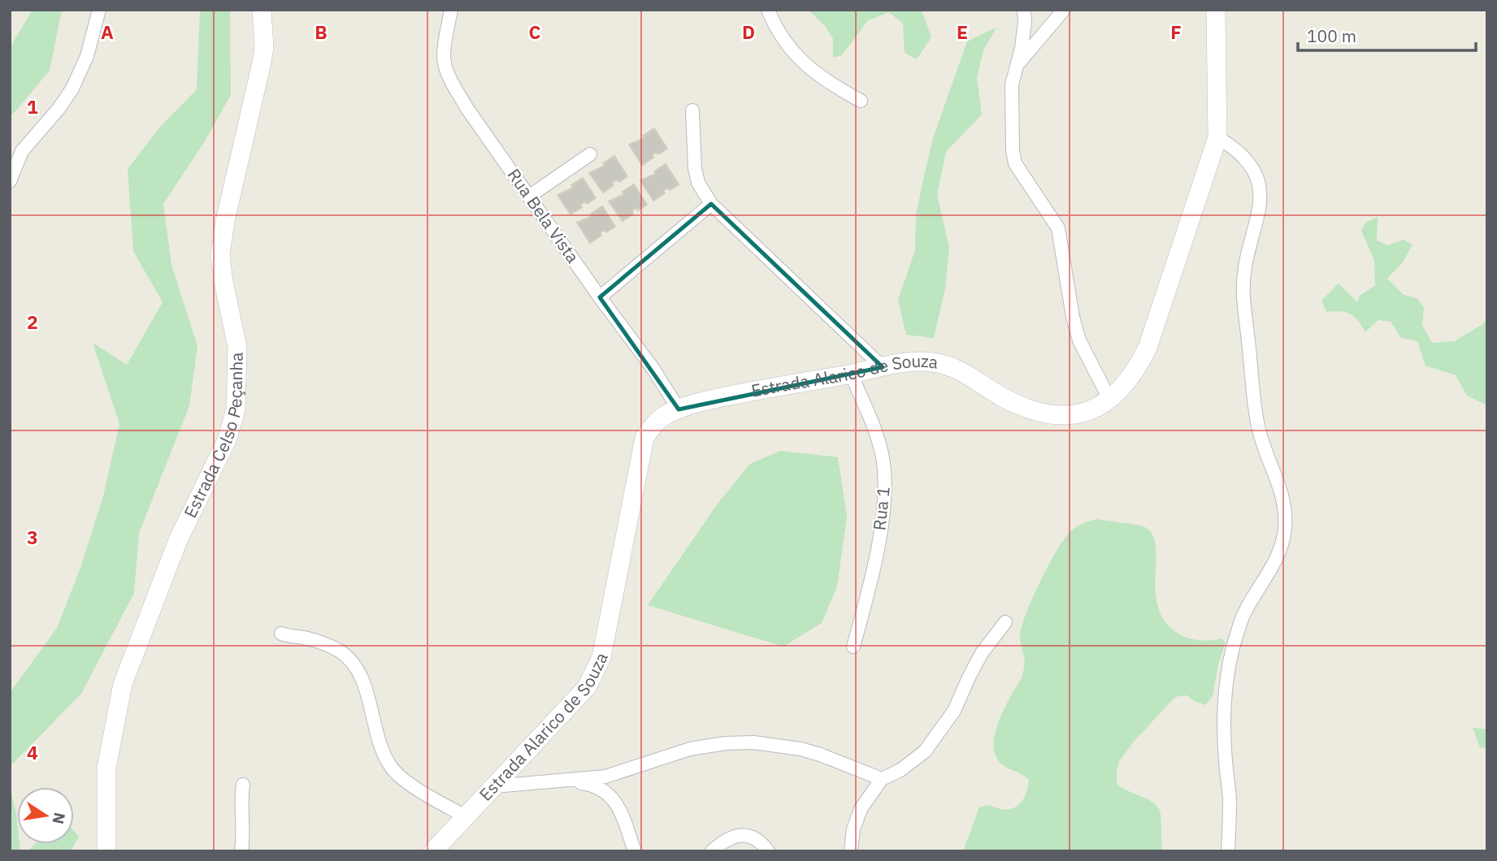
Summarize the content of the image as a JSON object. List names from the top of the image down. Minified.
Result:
{"streets":{"main road":["Estrada Alarico de Souza","Estrada Celso Peçanha"],"street":["Rua Bela Vista","Rua 1"]},"crossings":[["Rua Bela Vista","Estrada Alarico de Souza"],["Estrada Alarico de Souza","Rua 1"]],"scale_bar":"100 m","north":"right","grid":{"columns":["A","B","C","D","E","F"],"rows":["1","2","3","4"]}}
